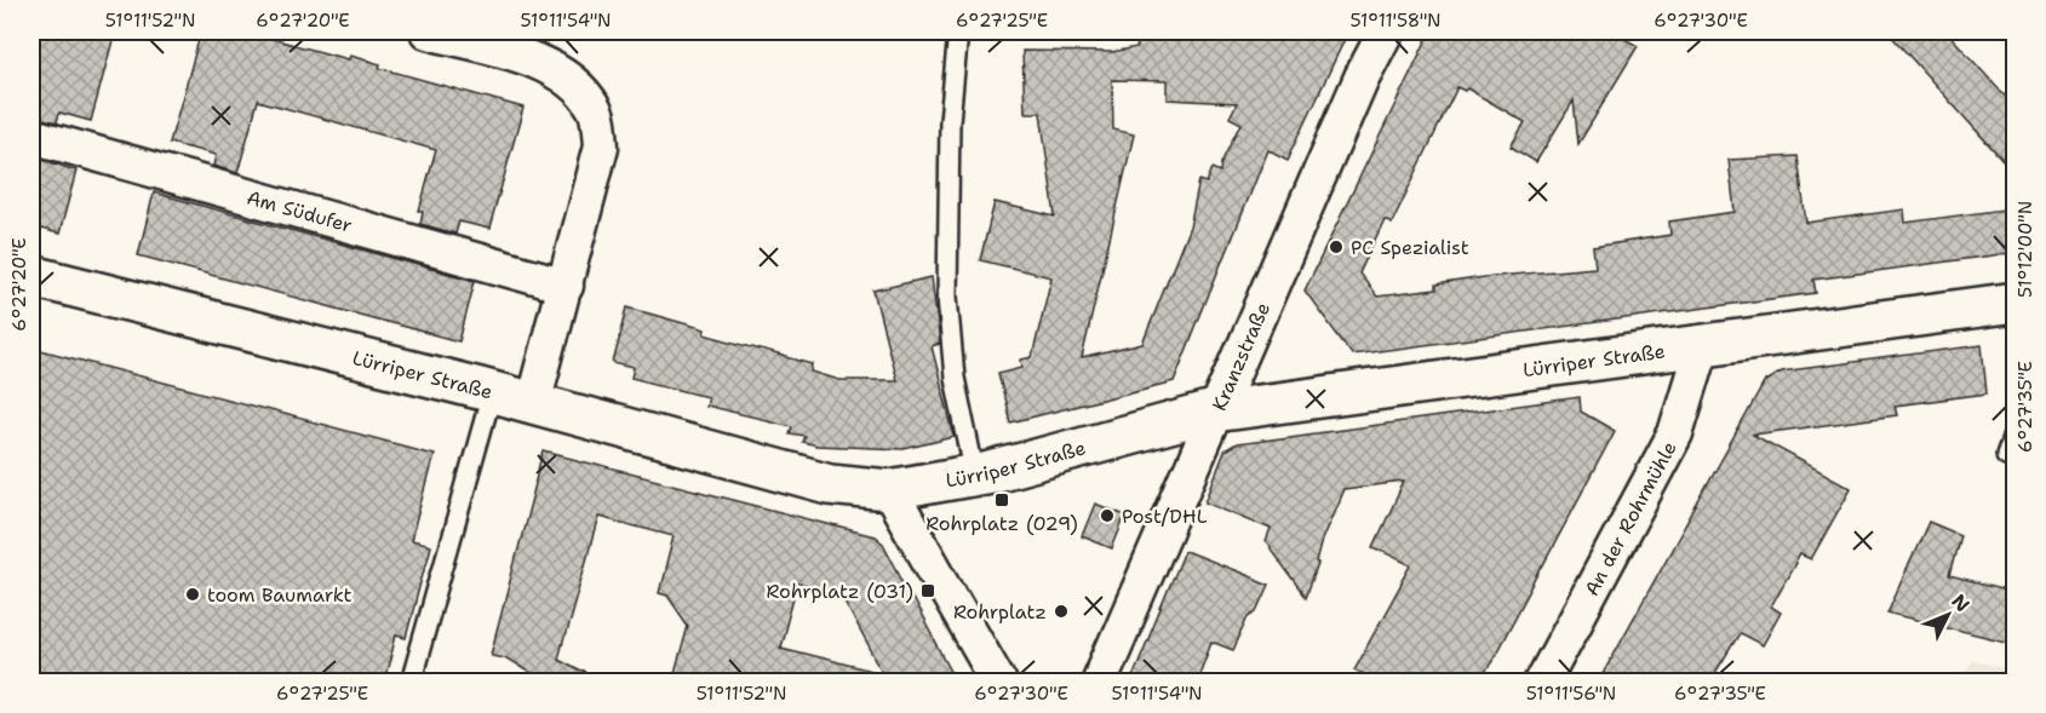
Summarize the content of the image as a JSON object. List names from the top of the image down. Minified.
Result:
{"streets":{"street":["Am Südufer","Kranzstraße","Lürriper Straße","An der Rohrmühle"]},"crossings":[["Kranzstraße","Lürriper Straße"],["Lürriper Straße","An der Rohrmühle"]],"places":{"other":["PC Spezialist","Post/DHL","toom Baumarkt","Rohrplatz"],"transit":["Rohrplatz (029)","Rohrplatz (031)"]},"north":"top right","coordinates":["51°11'52\"N","6°27'20\"E","51°11'54\"N","6°27'25\"E","51°11'58\"N","6°27'30\"E","51°12'00\"N","6°27'35\"E","51°11'56\"N"]}
